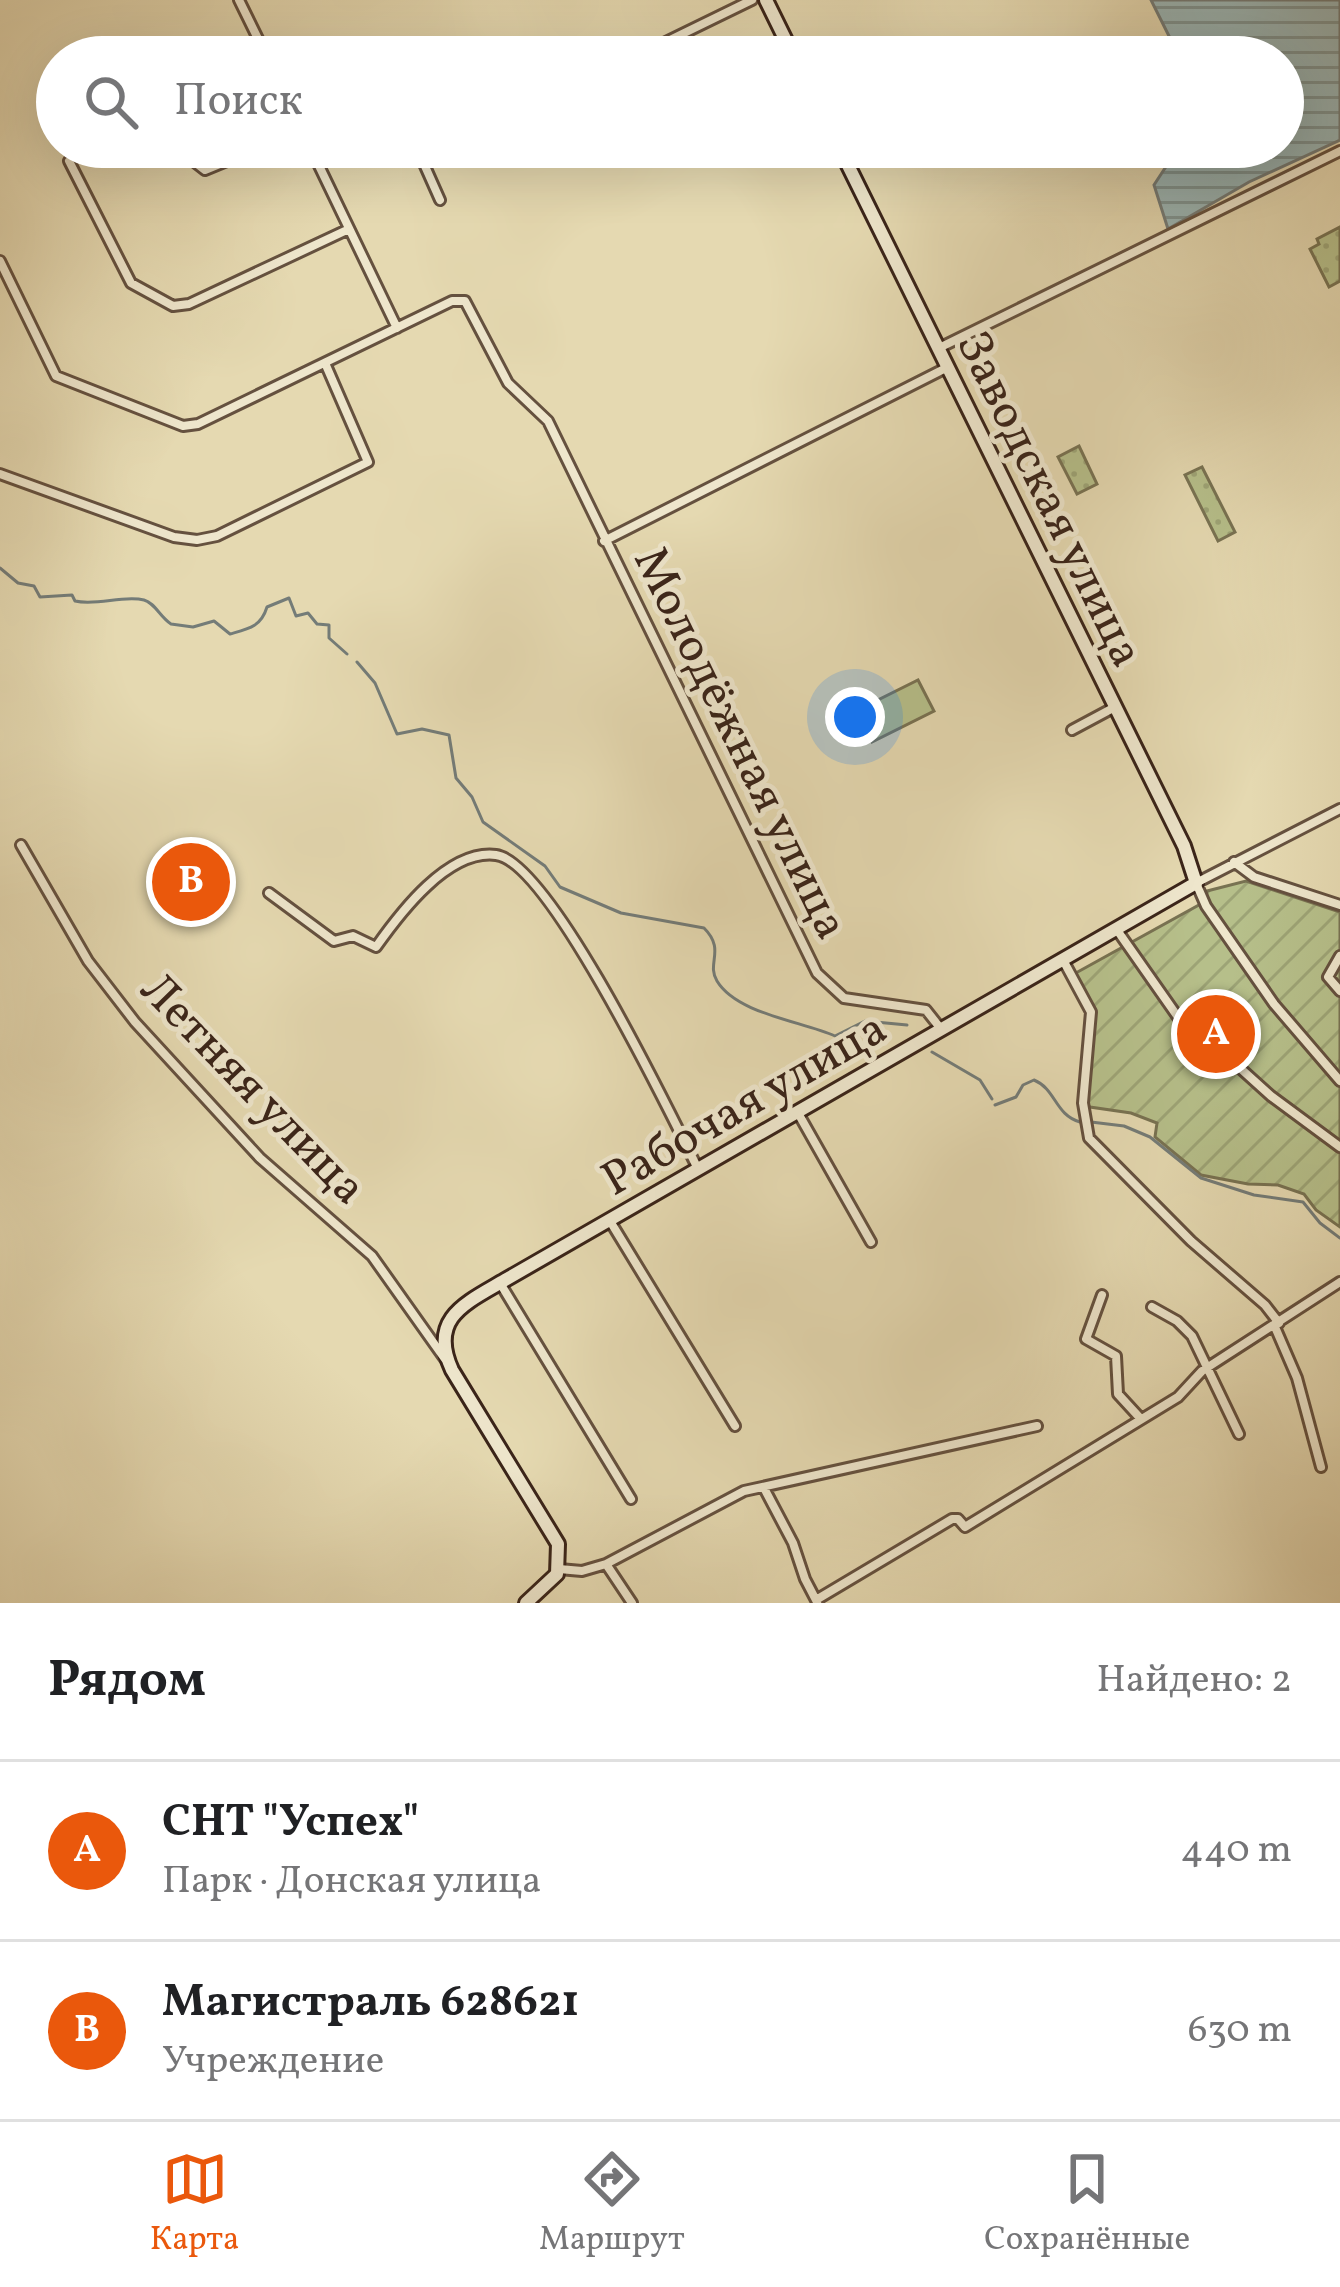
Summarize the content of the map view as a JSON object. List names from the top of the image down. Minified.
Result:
{"streets":{"street":["Заводская улица","Молодёжная улица","Летняя улица","Рабочая улица"]},"crossings":[["Заводская улица","Рабочая улица"],["Молодёжная улица","Рабочая улица"],["Летняя улица","Рабочая улица"]],"page":{"search":"Поиск","pins":["B","A"],"heading":["Рядом","Найдено: 2"],"list":[{"mark":"A","name":"СНТ \"Успех\"","note":"Парк · Донская улица","value":"440 m"},{"mark":"B","name":"Магистраль 628621","note":"Учреждение","value":"630 m"}],"nav":["Карта","Маршрут","Сохранённые"]}}
